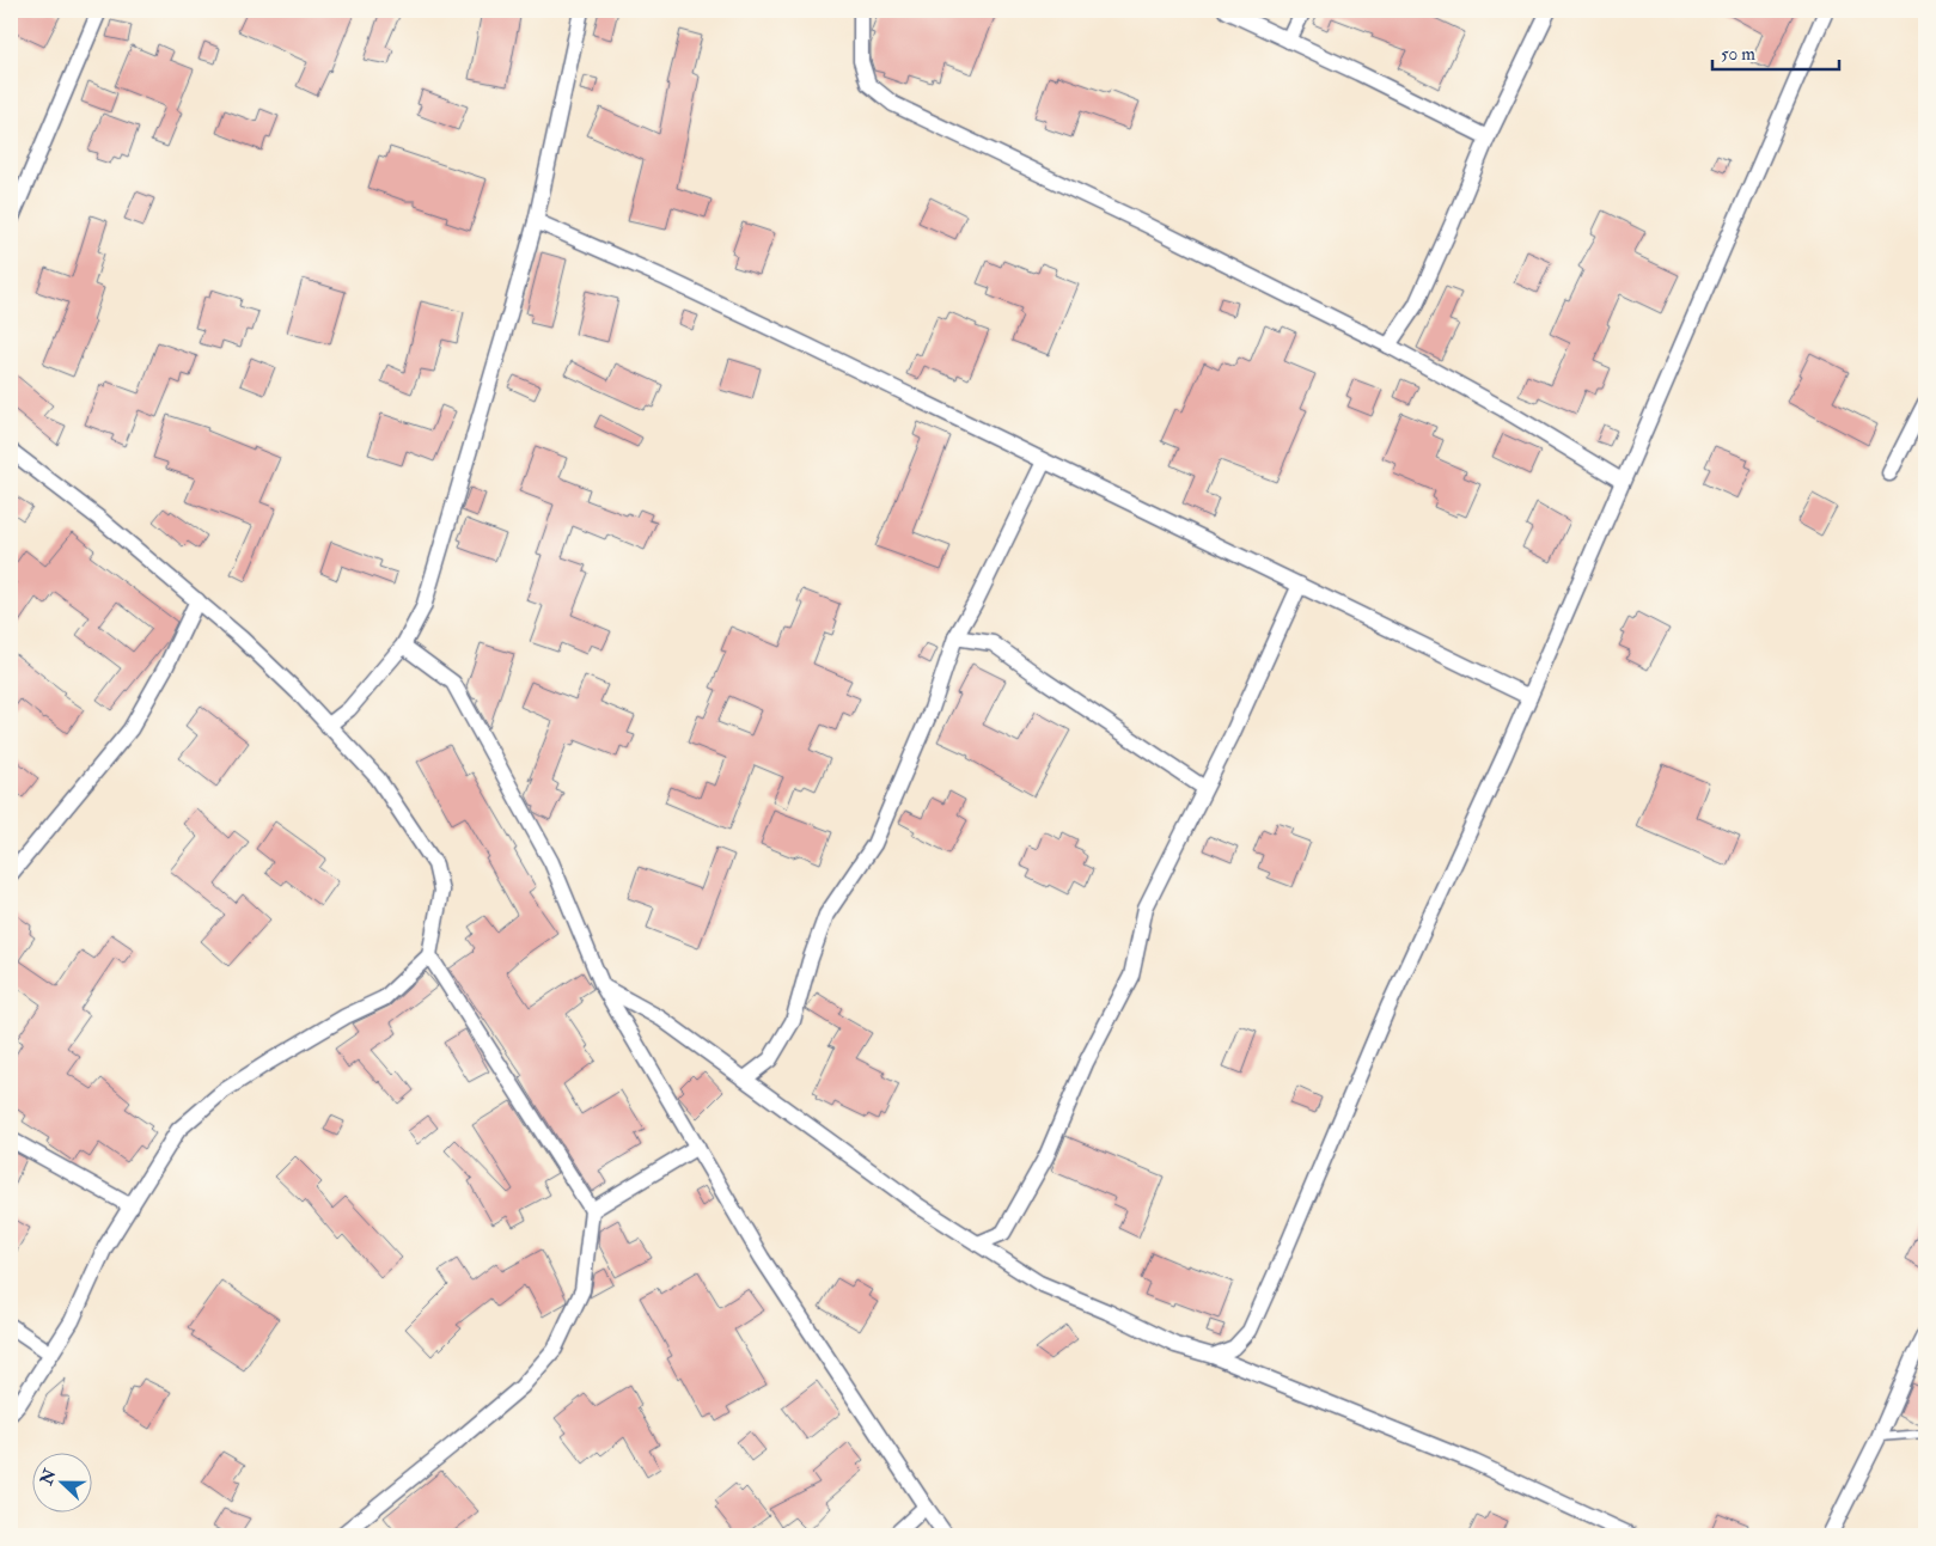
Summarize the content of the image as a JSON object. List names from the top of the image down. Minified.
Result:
{"scale_bar":"50 m","north":"left"}
